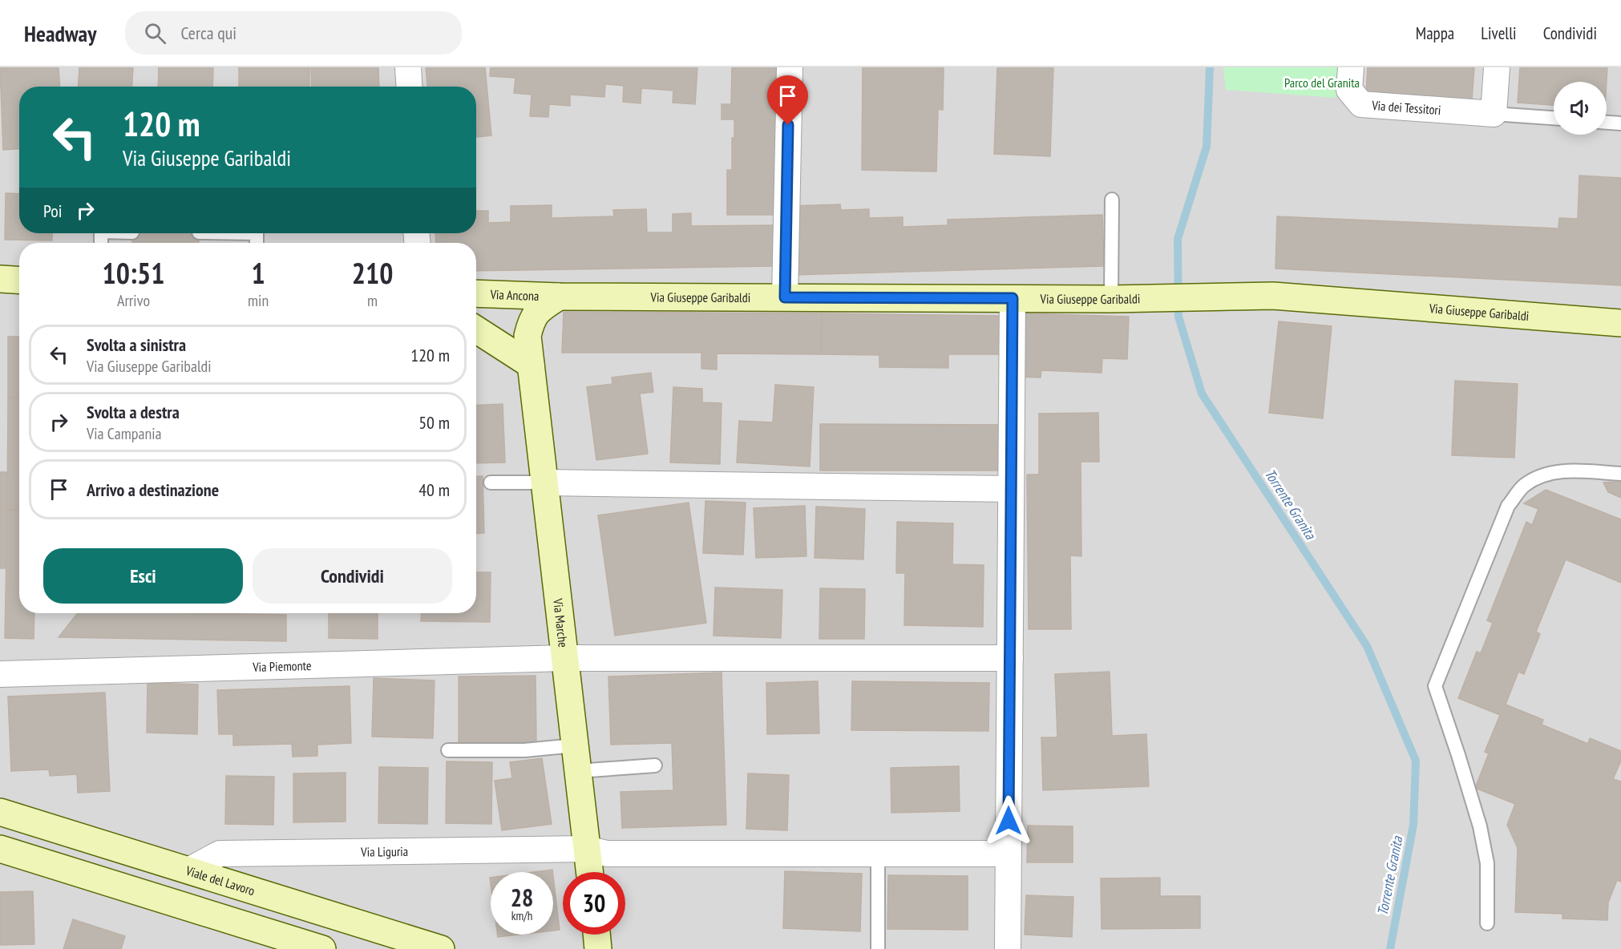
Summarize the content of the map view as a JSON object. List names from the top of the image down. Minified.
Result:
{"streets":{"main road":["Via Ancona","Via Giuseppe Garibaldi","Via Marche","Viale del Lavoro"],"street":["Via dei Tessitori","Via Piemonte","Via Liguria"]},"crossings":[["Via Ancona","Via Giuseppe Garibaldi"],["Via Ancona","Via Marche"],["Via Giuseppe Garibaldi","Via Marche"],["Via Marche","Via Piemonte"],["Via Marche","Via Liguria"],["Via Liguria","Viale del Lavoro"]],"water":["Torrente Granita"],"parks":["Parco del Granita"],"page":{"header":"Headway","search":"Cerca qui","nav":["Mappa","Livelli","Condividi"],"turn":["120 m","Via Giuseppe Garibaldi"],"then":"Poi","eta":["10:51","Arrivo","1","min","210","m"],"list":[{"name":"Svolta a sinistra","note":"Via Giuseppe Garibaldi","value":"120 m"},{"name":"Svolta a destra","note":"Via Campania","value":"50 m"},{"name":"Arrivo a destinazione","value":"40 m"}],"buttons":["Esci","Condividi"],"speed":"28 km/h","limit":"30"}}
